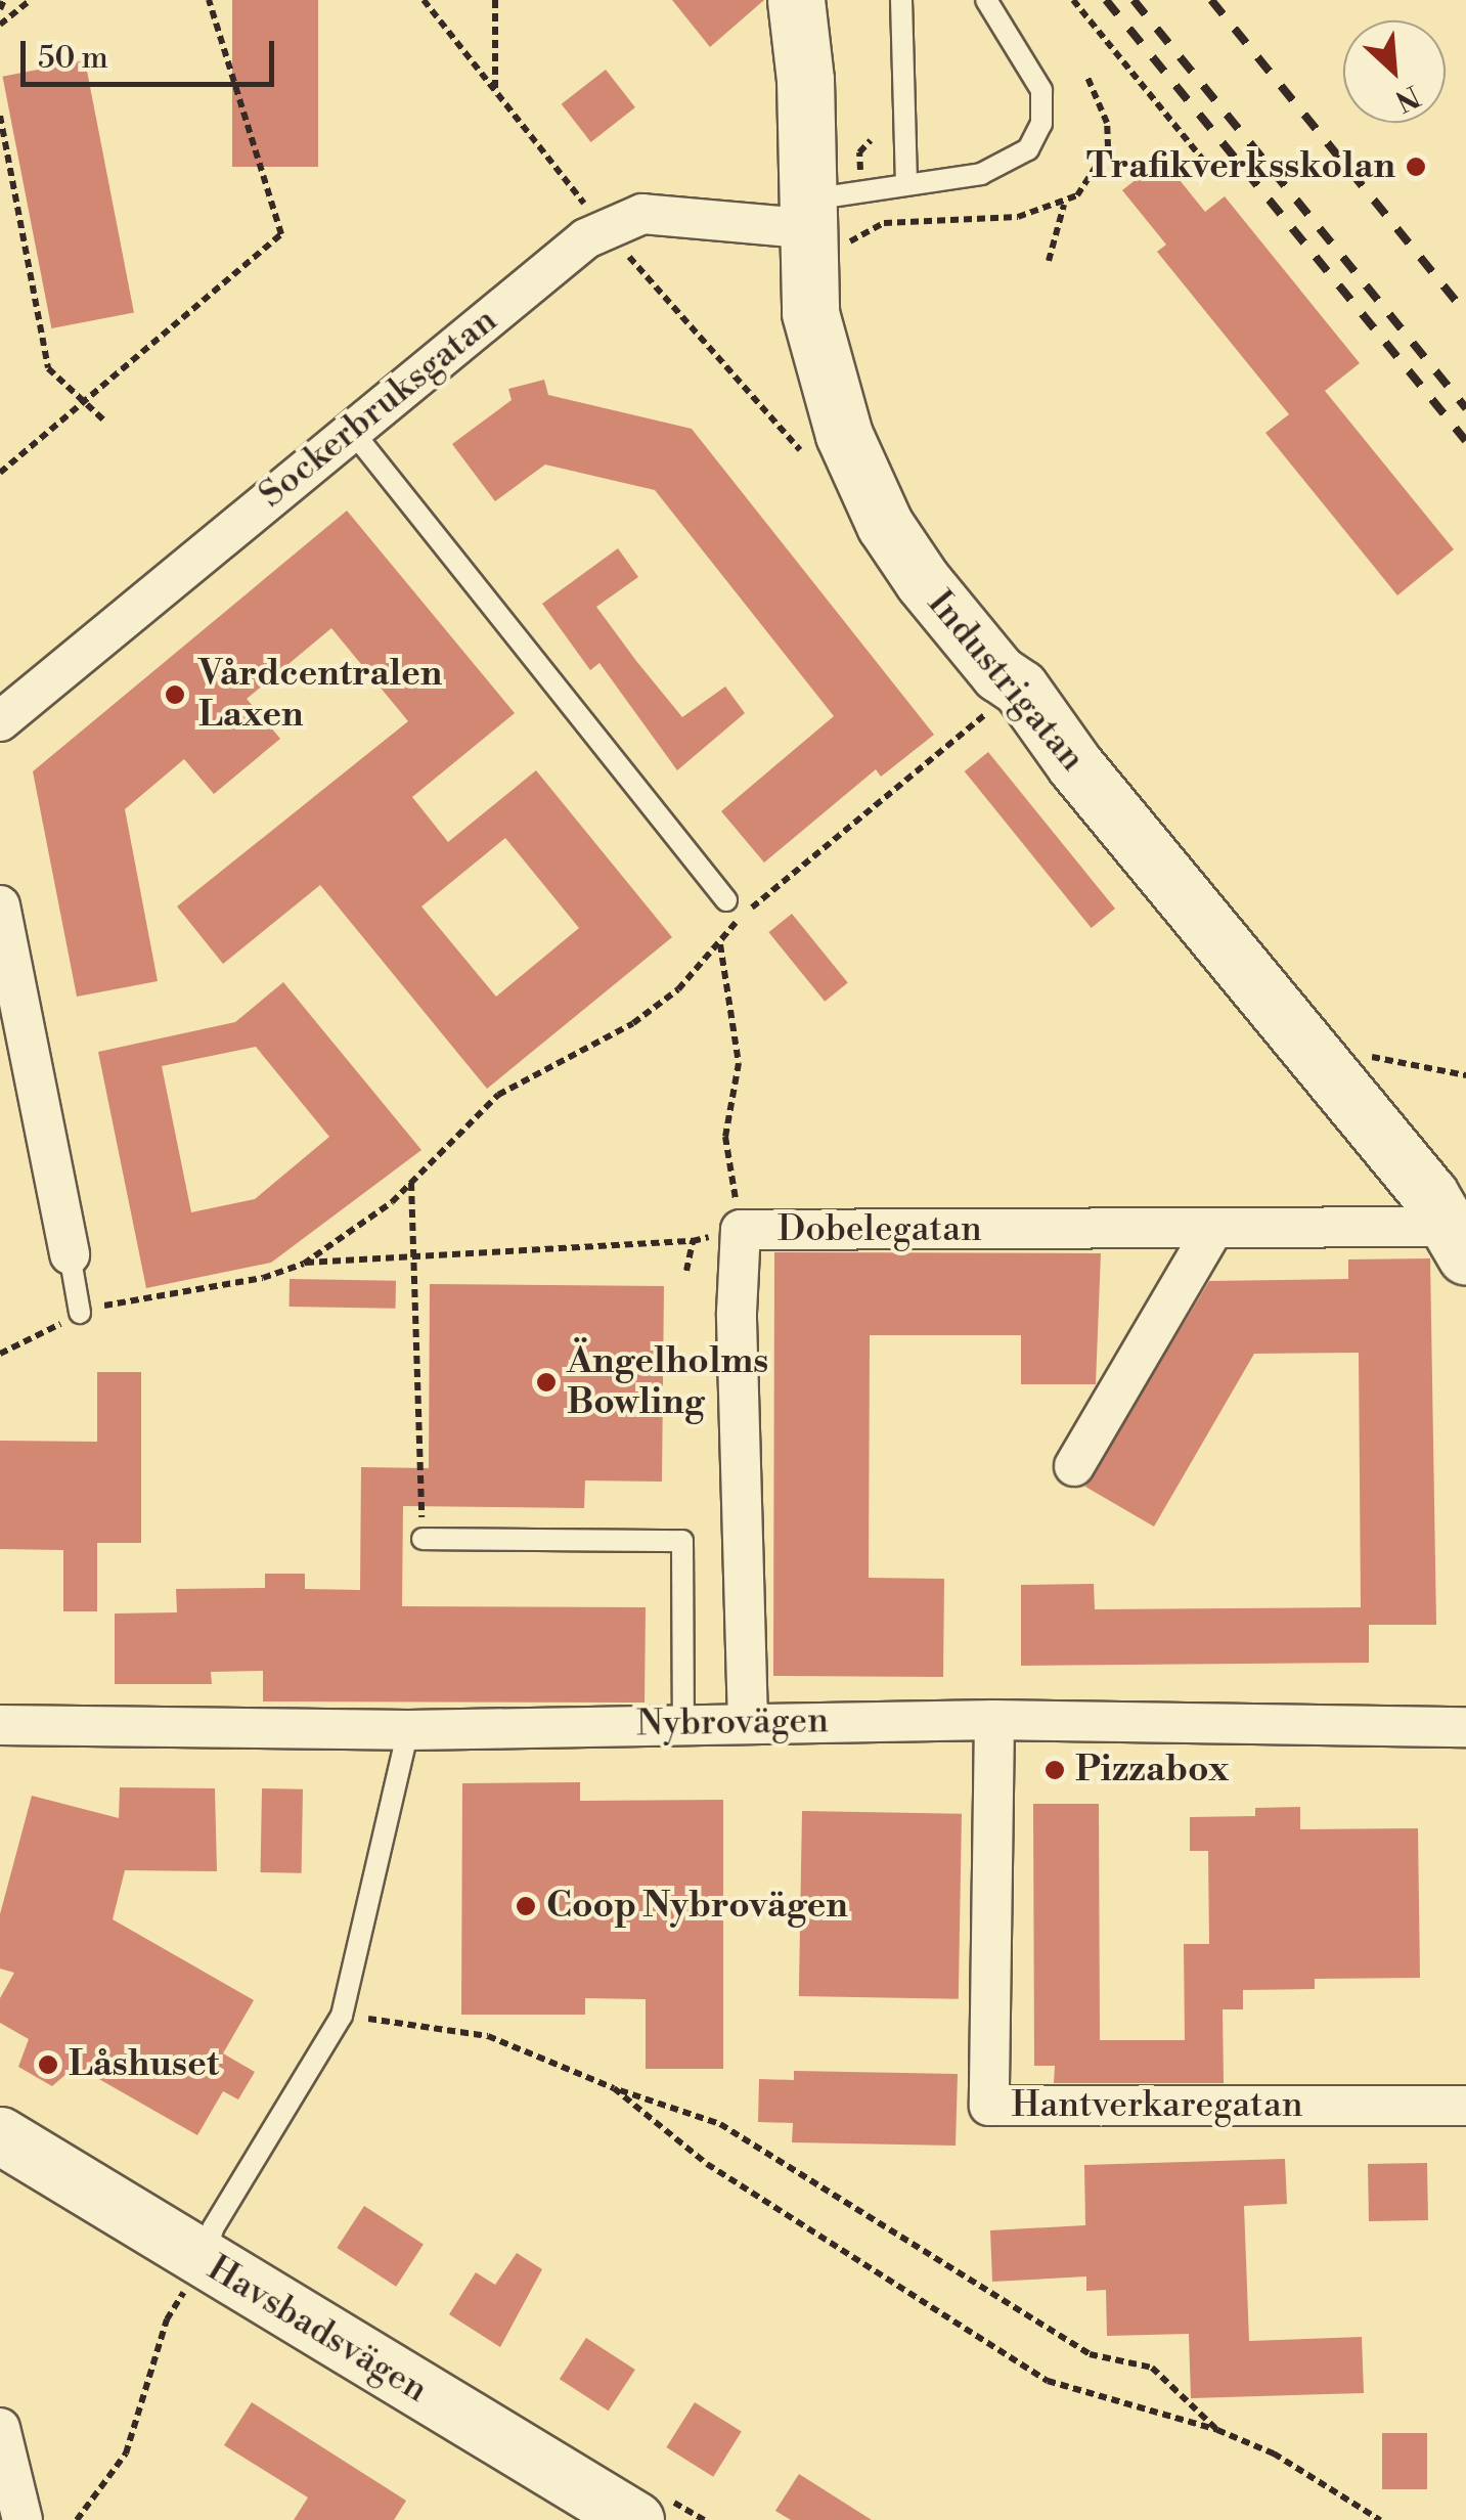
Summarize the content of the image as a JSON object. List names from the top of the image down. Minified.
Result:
{"streets":{"street":["Sockerbruksgatan","Industrigatan","Dobelegatan","Nybrovägen","Hantverkaregatan","Havsbadsvägen"]},"crossings":[["Sockerbruksgatan","Industrigatan"],["Industrigatan","Dobelegatan"],["Dobelegatan","Nybrovägen"],["Nybrovägen","Hantverkaregatan"]],"places":["Trafikverksskolan","Vårdcentralen Laxen","Ängelholms Bowling","Pizzabox","Coop Nybrovägen","Låshuset"],"scale_bar":"50 m","north":"bottom right"}
